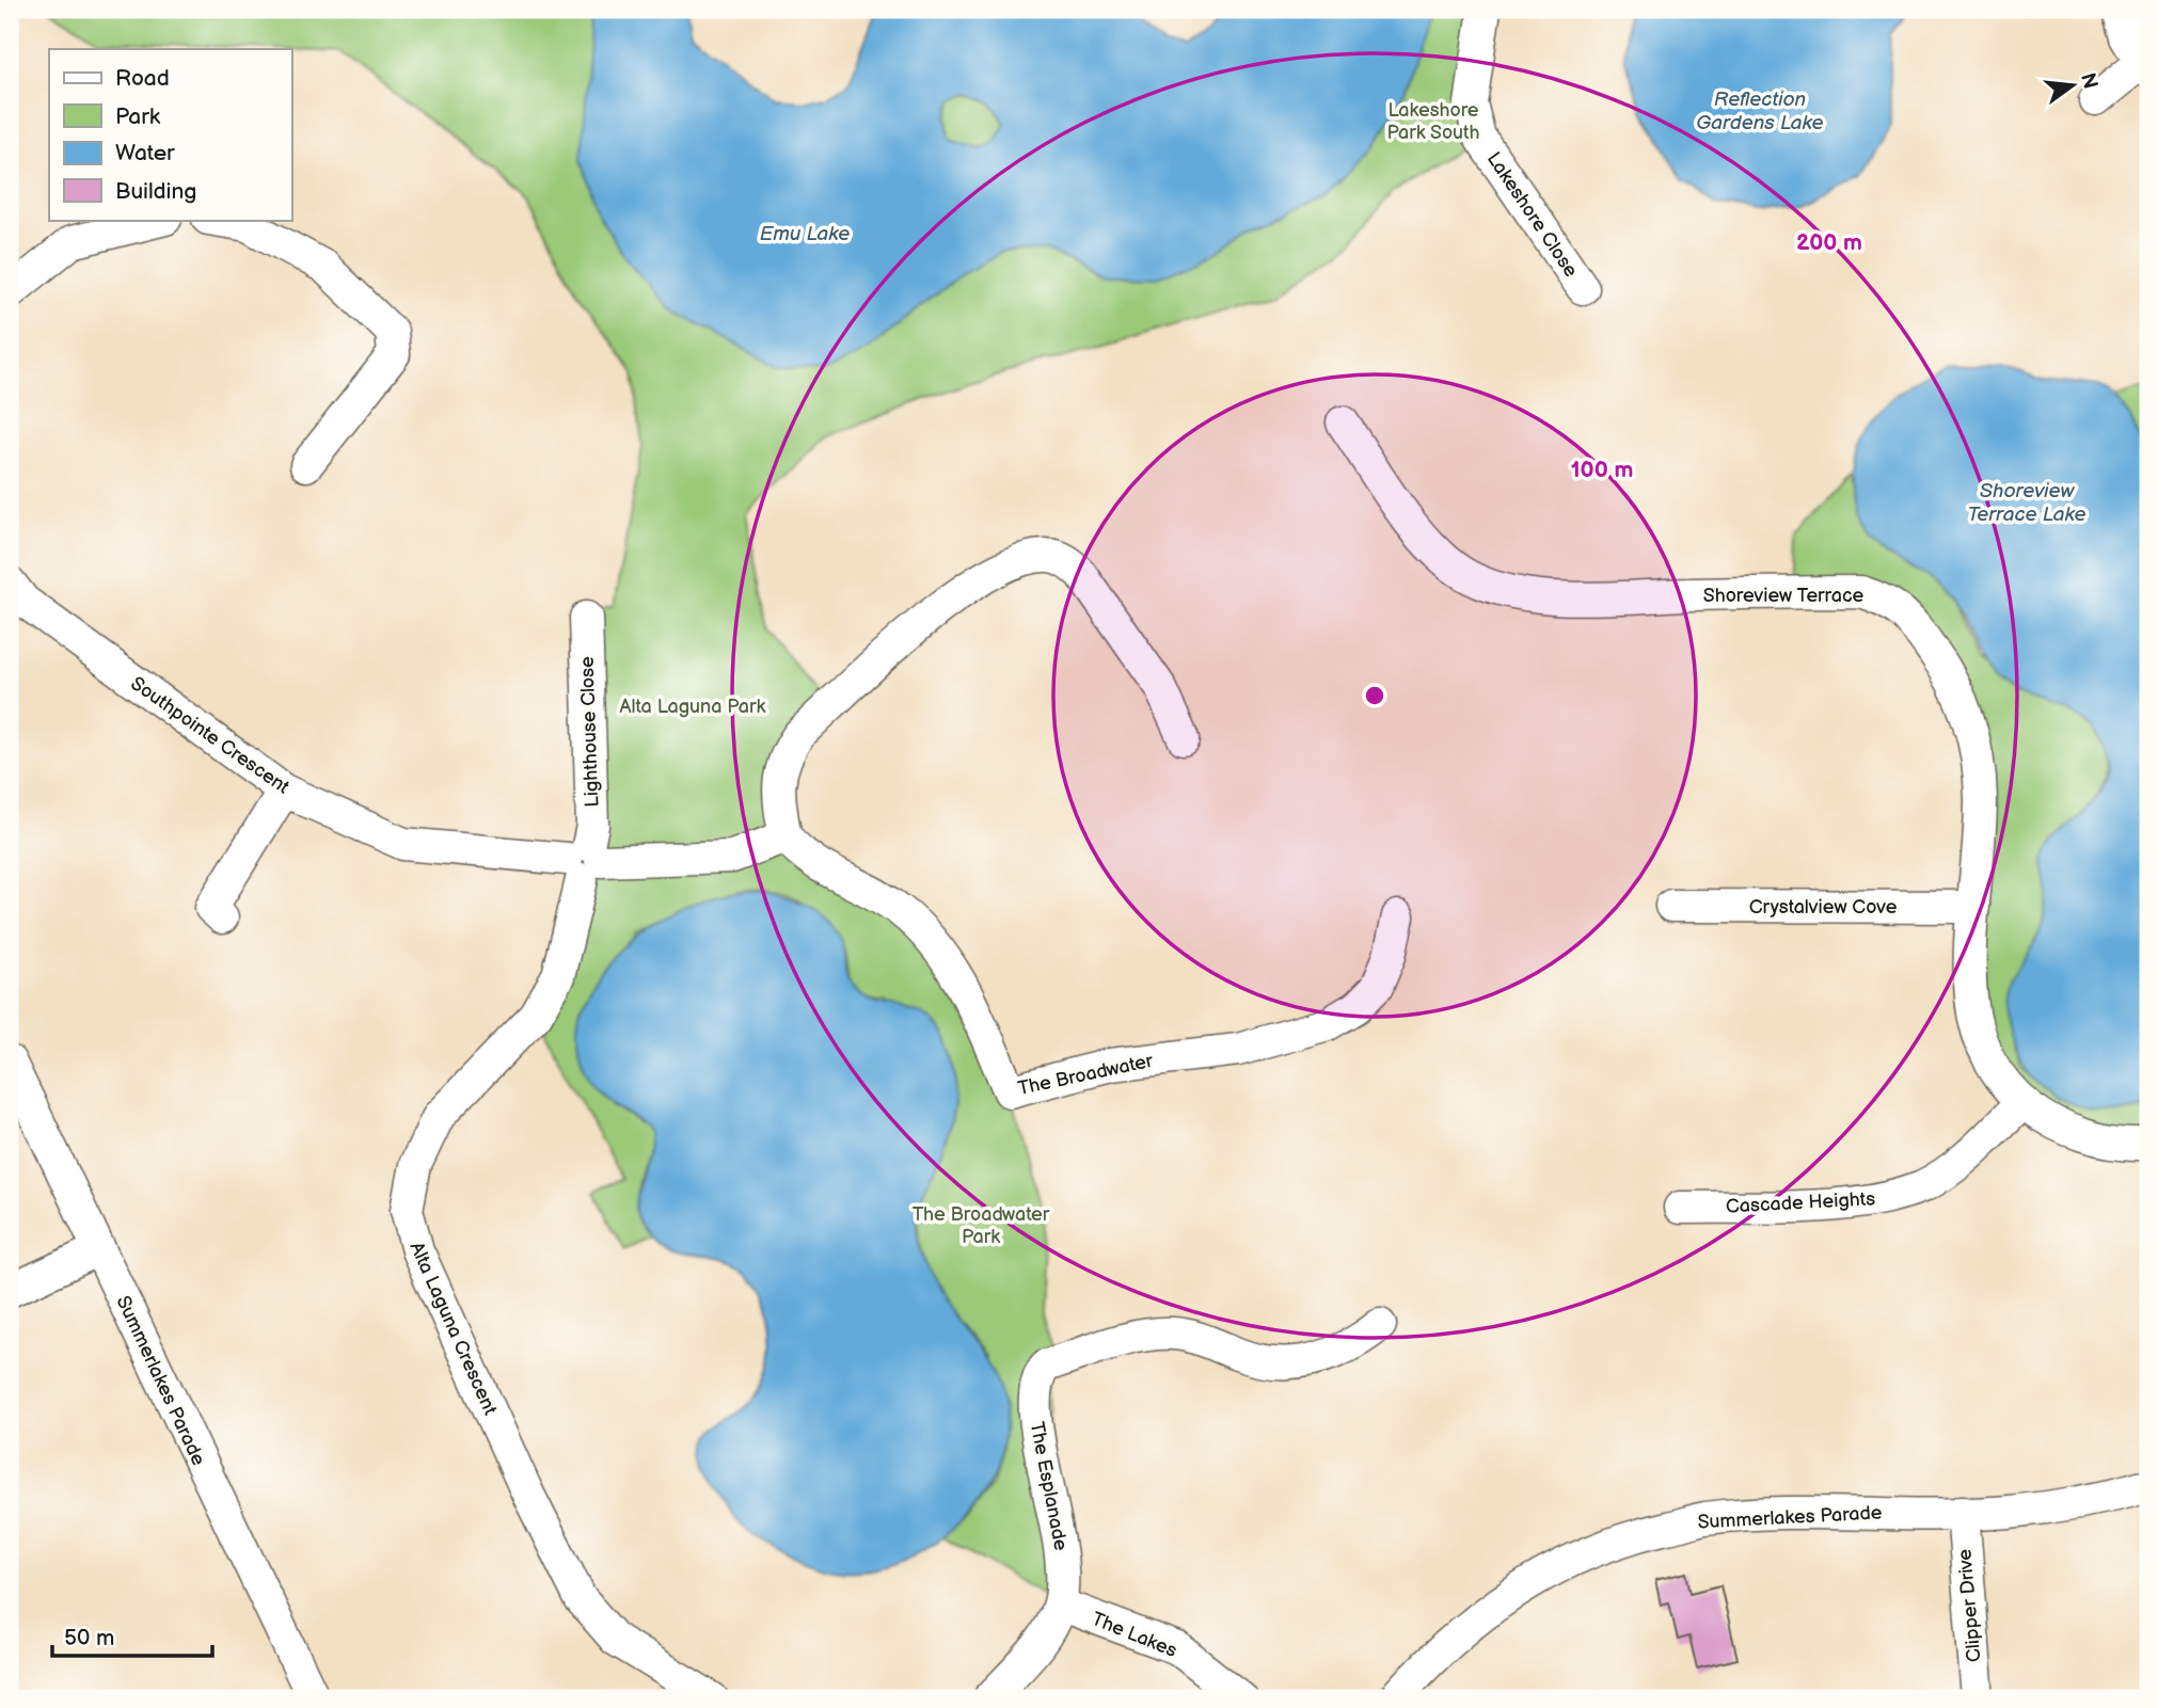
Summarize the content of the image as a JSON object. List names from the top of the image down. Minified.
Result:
{"streets":{"street":["Lakeshore Close","Shoreview Terrace","Lighthouse Close","Southpointe Crescent","Crystalview Cove","The Broadwater","Cascade Heights","Alta Laguna Crescent","Summerlakes Parade","The Esplanade","Clipper Drive","The Lakes"]},"crossings":[["Shoreview Terrace","Crystalview Cove"],["Shoreview Terrace","Cascade Heights"],["Lighthouse Close","Southpointe Crescent"],["Lighthouse Close","Alta Laguna Crescent"],["Southpointe Crescent","Alta Laguna Crescent"],["Summerlakes Parade","Clipper Drive"],["The Esplanade","The Lakes"]],"water":["Reflection Gardens Lake","Emu Lake","Shoreview Terrace Lake"],"parks":["Lakeshore Park South","Alta Laguna Park","The Broadwater Park"],"legend":["Road","Park","Water","Building"],"scale_bar":"50 m","north":"right","rings":["200 m","100 m"]}
